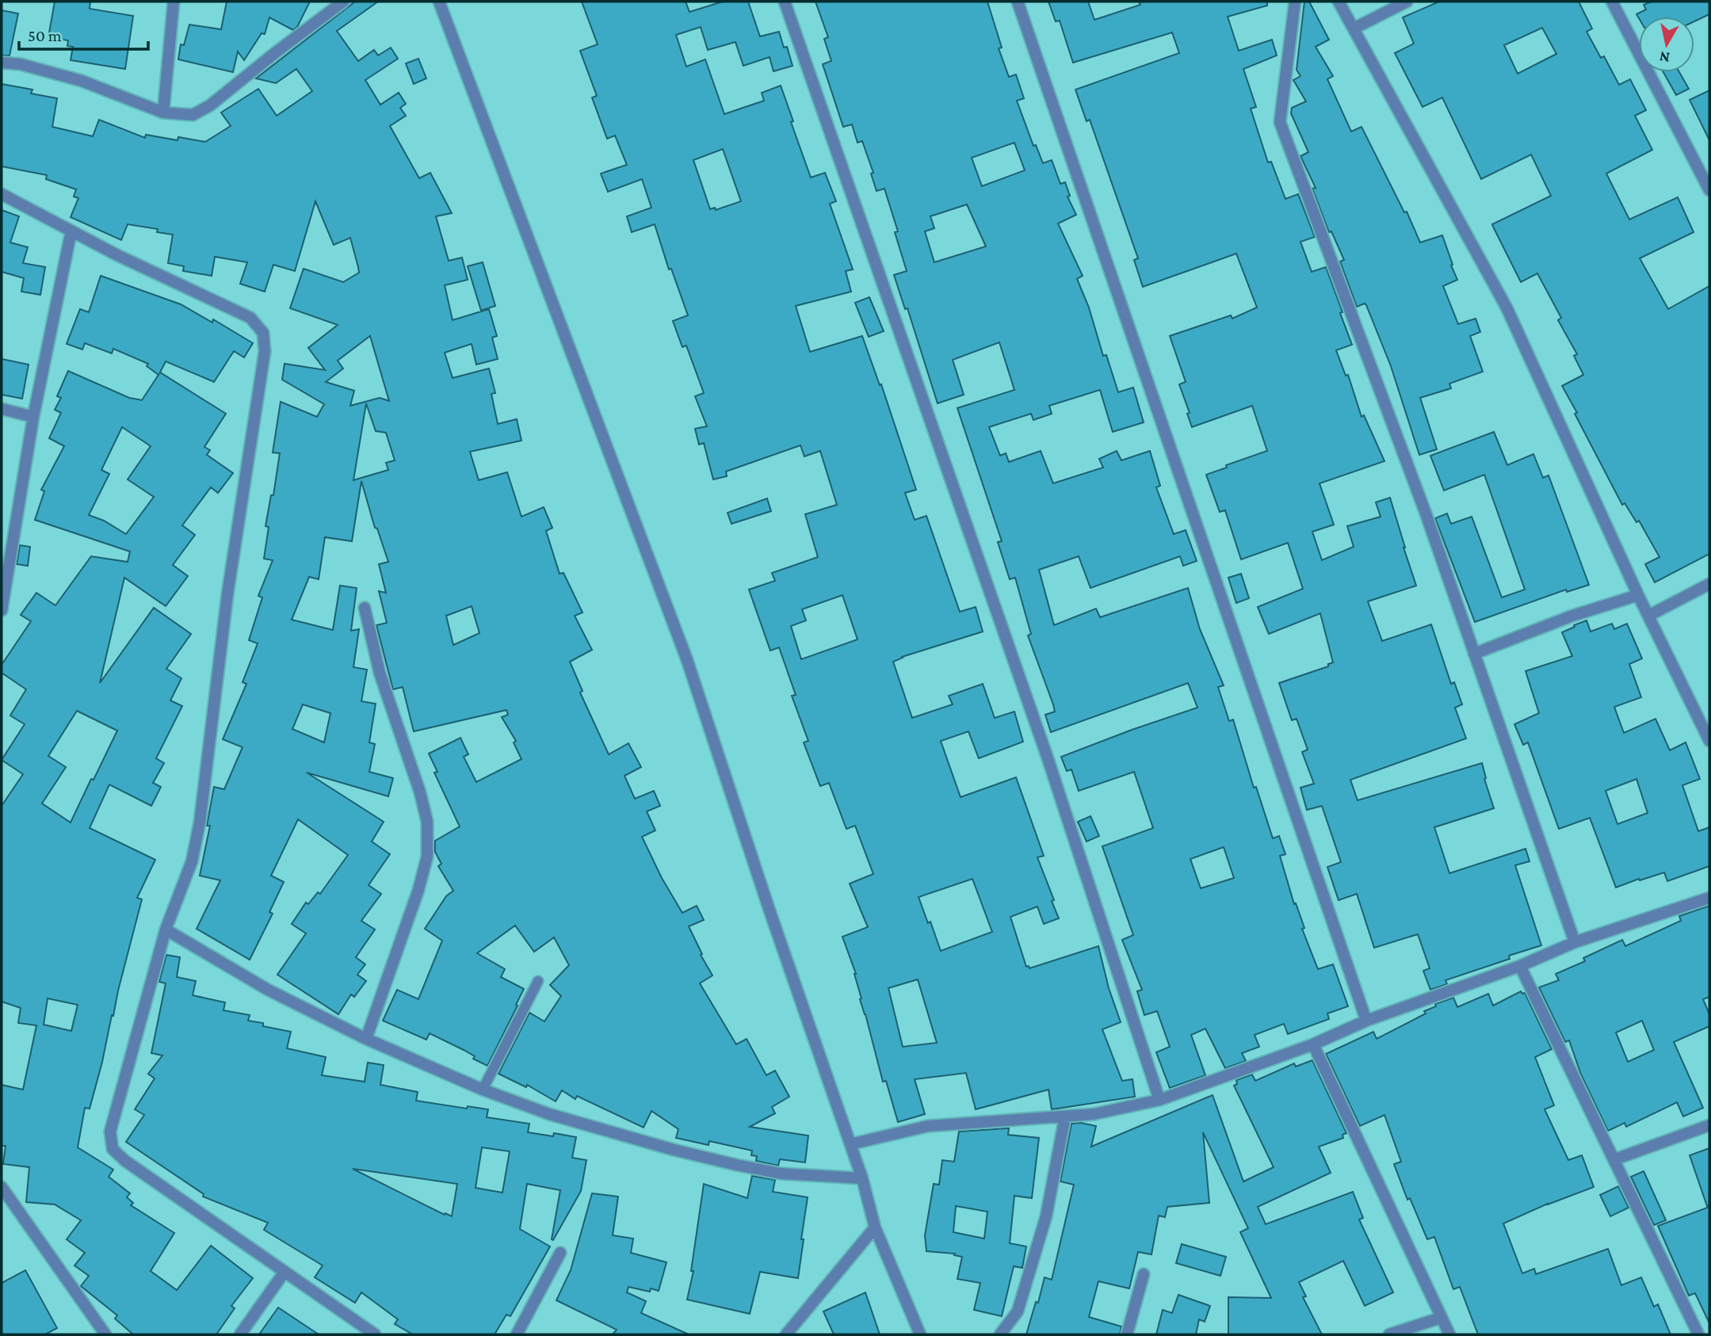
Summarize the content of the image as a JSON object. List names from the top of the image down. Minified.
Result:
{"scale_bar":"50 m","north":"bottom"}
